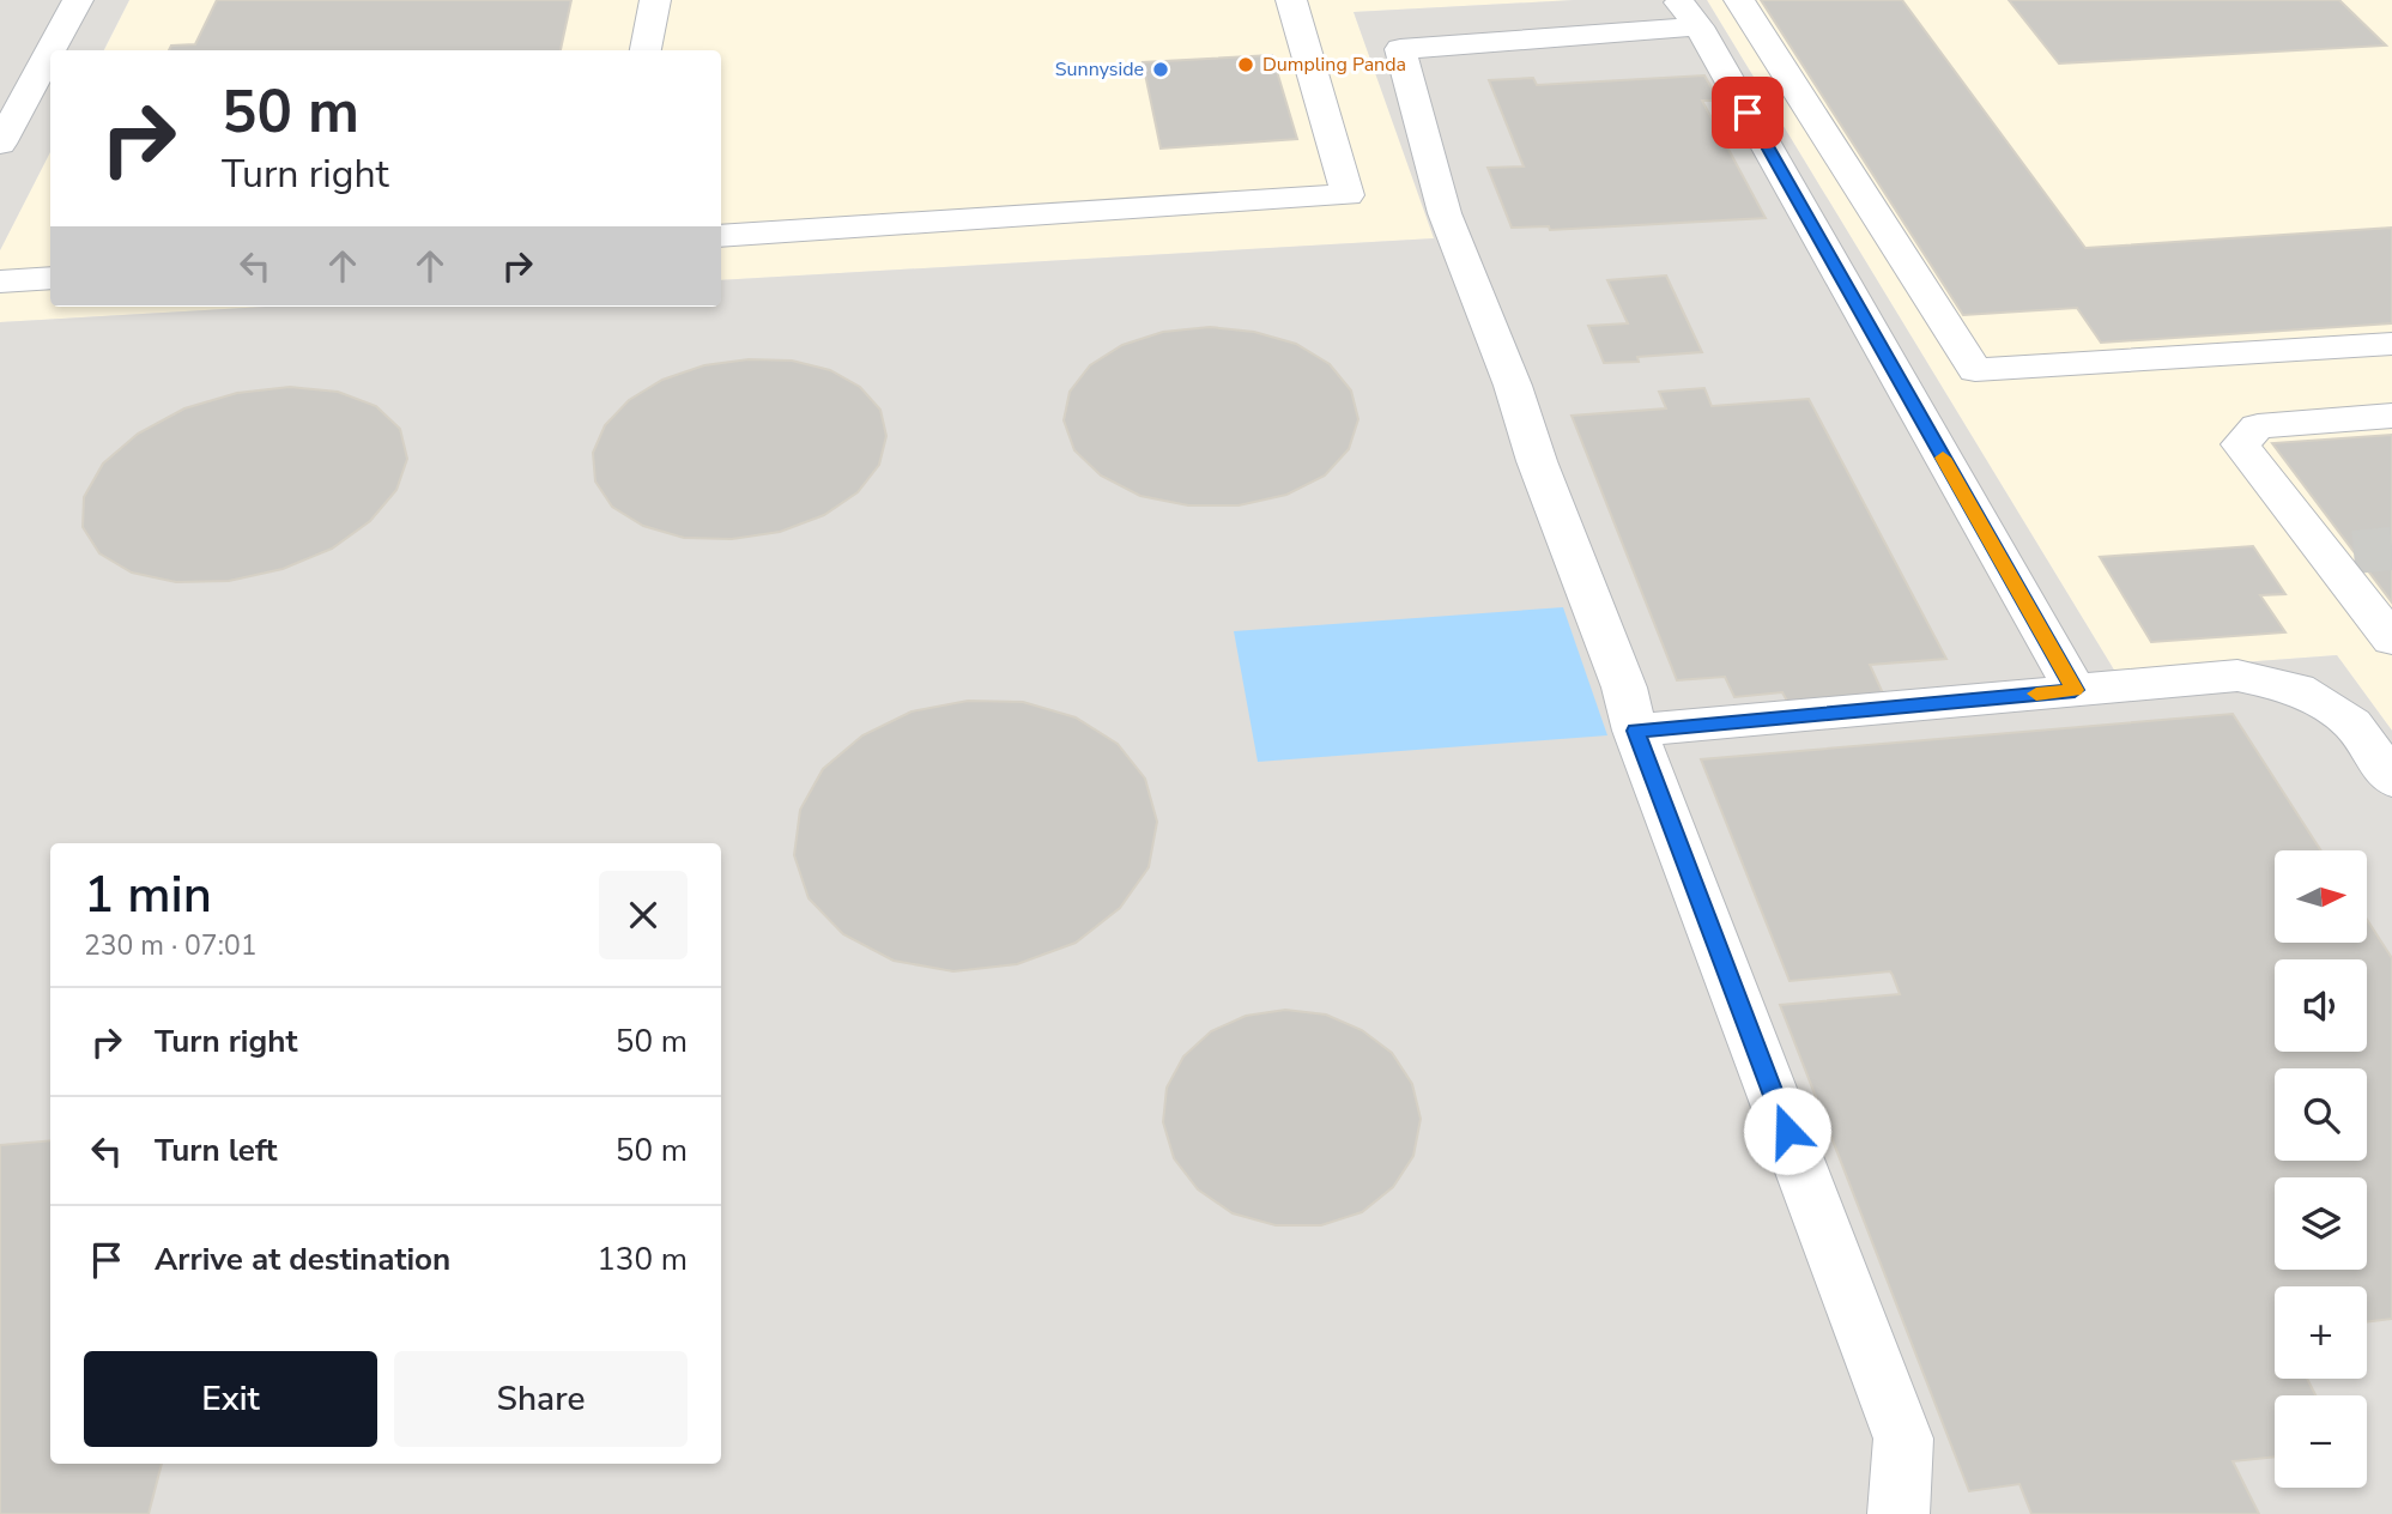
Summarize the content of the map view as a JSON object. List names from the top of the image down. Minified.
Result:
{"places":["Dumpling Panda","Sunnyside"],"north":"right","page":{"turn":["50 m","Turn right"],"heading":["1 min","230 m · 07:01"],"map_buttons":["+","−"],"list":[{"name":"Turn right","value":"50 m"},{"name":"Turn left","value":"50 m"},{"name":"Arrive at destination","value":"130 m"}],"buttons":["Exit","Share"]}}
